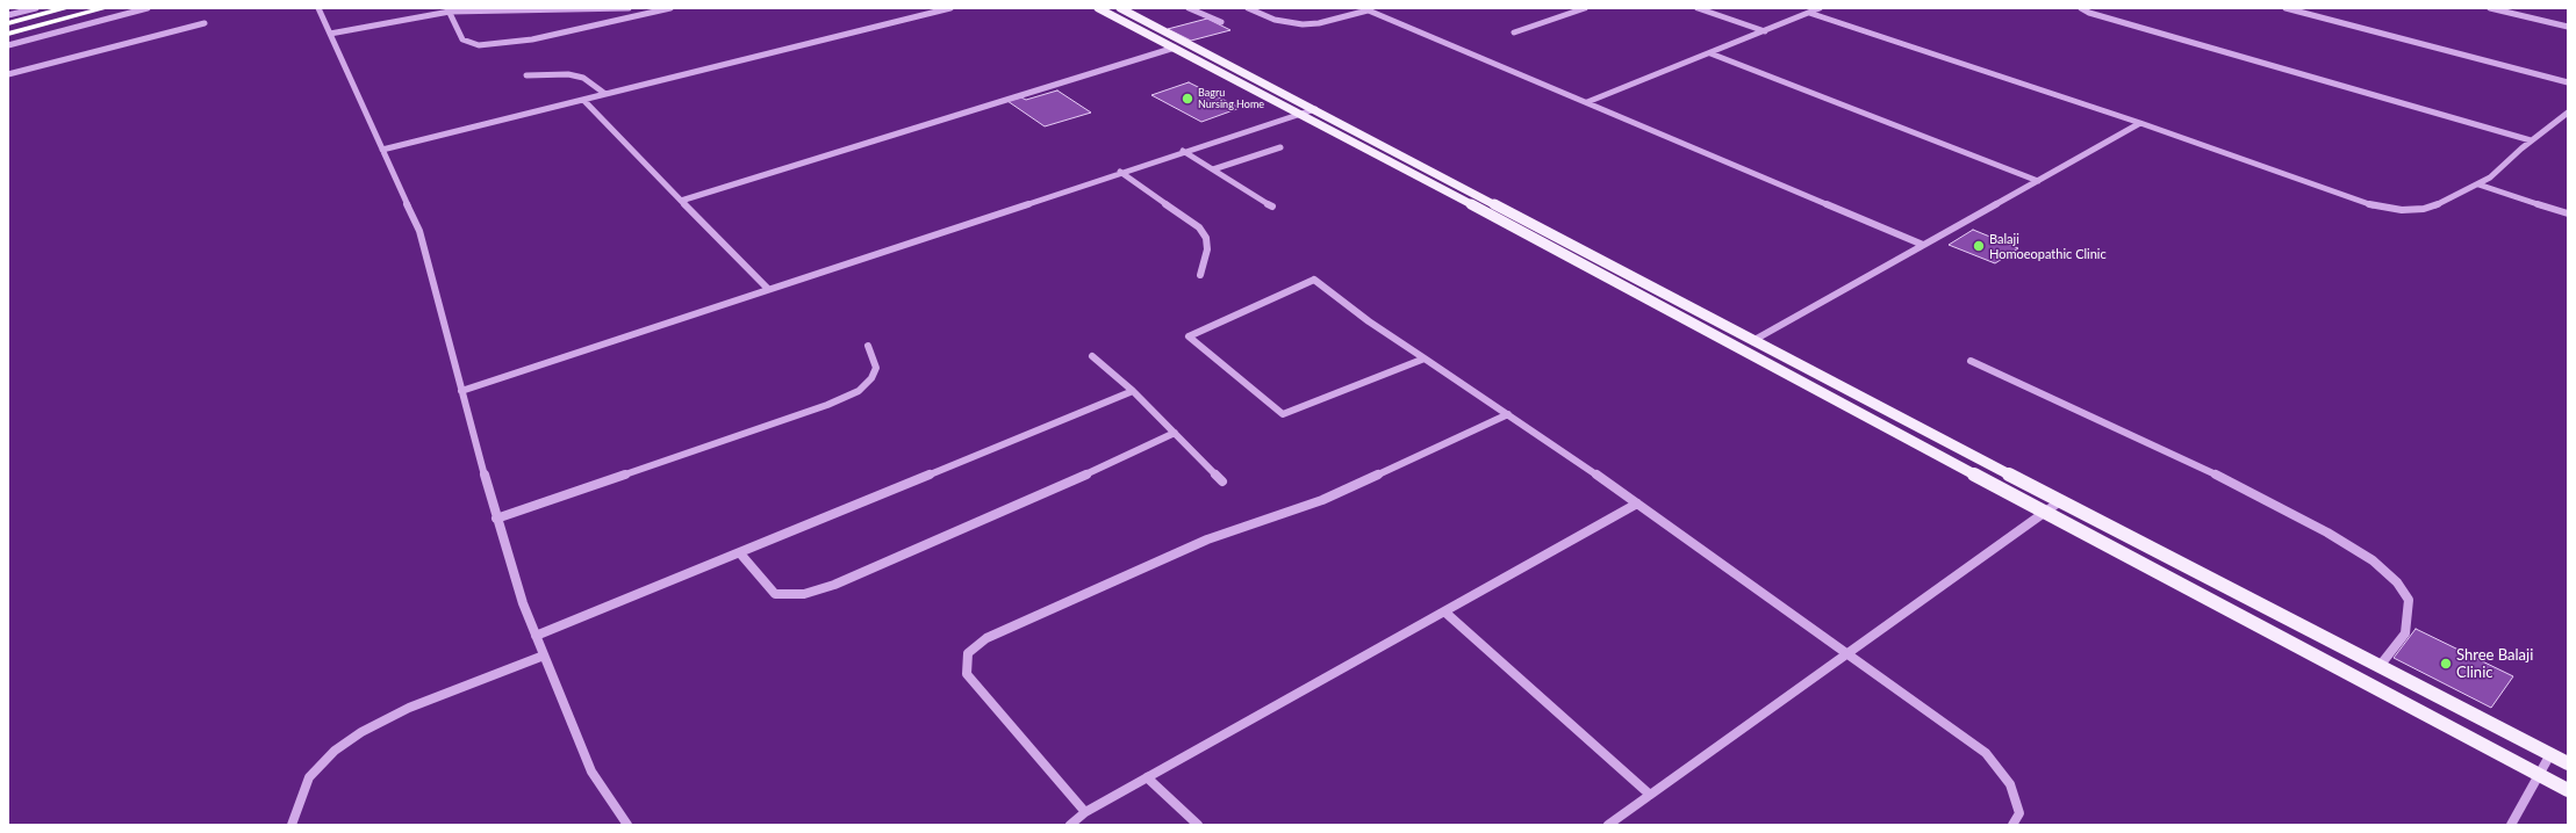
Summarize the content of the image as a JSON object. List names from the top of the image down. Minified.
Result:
{"places":["Bagru Nursing Home","Balaji Homoeopathic Clinic","Shree Balaji Clinic"]}
